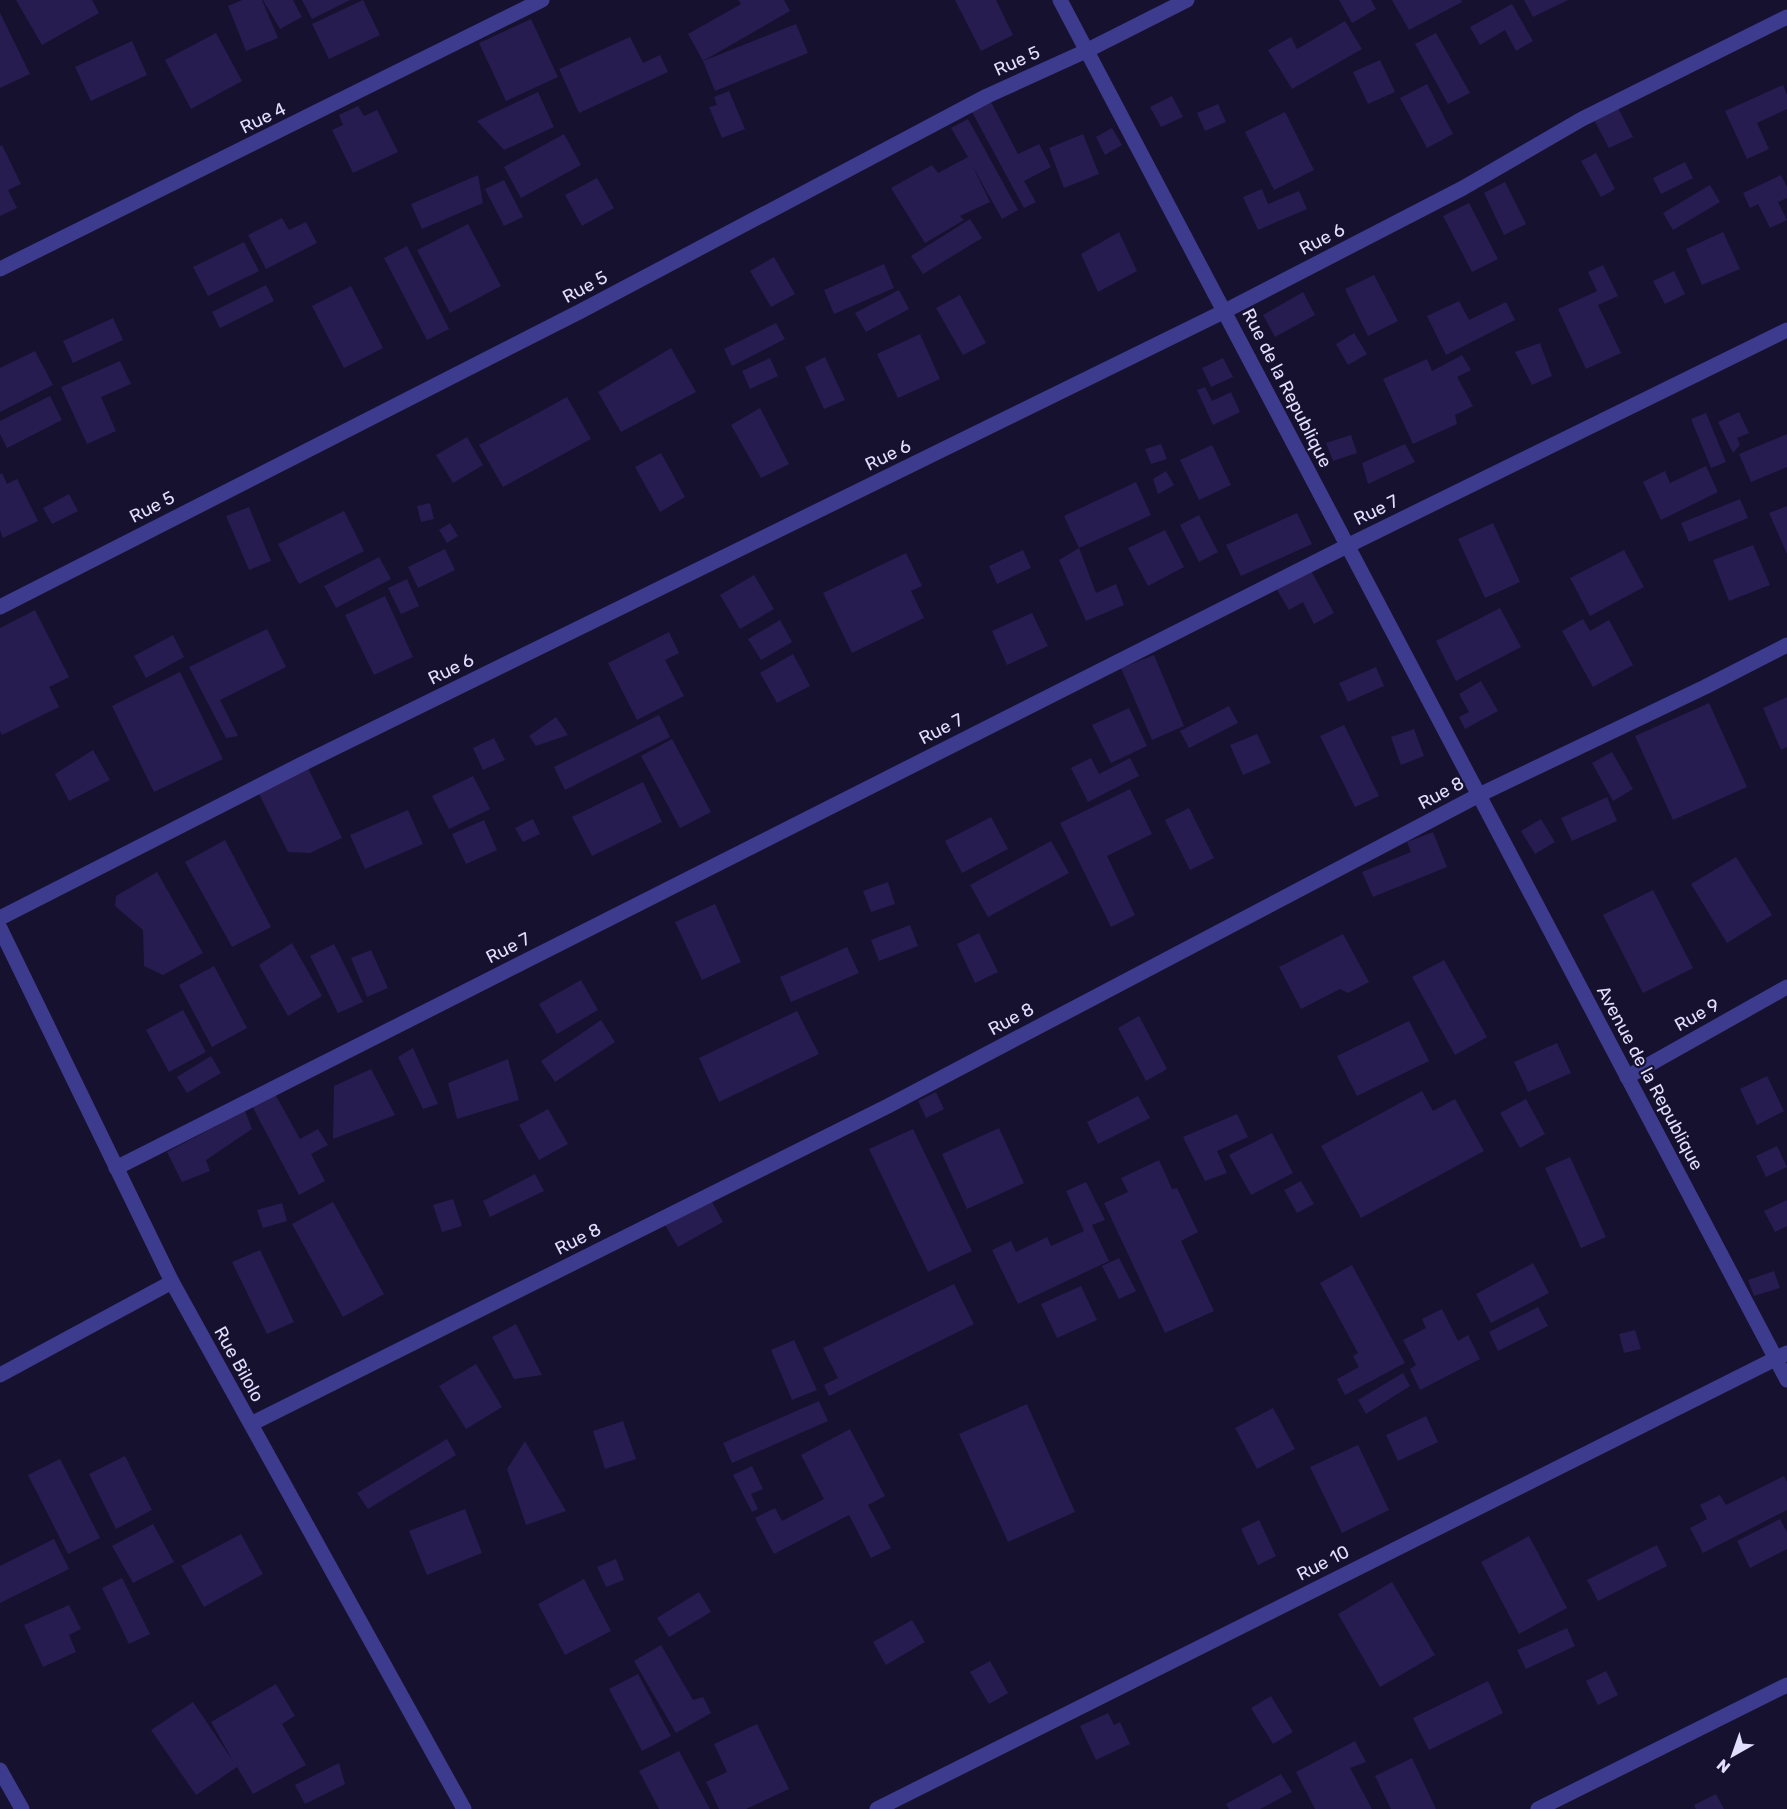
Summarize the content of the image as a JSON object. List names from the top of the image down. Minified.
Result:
{"streets":{"street":["Rue 5","Rue 4","Rue 6","Rue de la Republique","Rue 7","Rue 8","Rue 9","Avenue de la Republique","Rue Bilolo","Rue 10"]},"crossings":[["Rue 5","Rue de la Republique"],["Rue 6","Rue de la Republique"],["Rue de la Republique","Rue 7"],["Rue de la Republique","Rue 8"],["Rue de la Republique","Avenue de la Republique"],["Rue 7","Rue Bilolo"],["Rue 8","Avenue de la Republique"],["Rue 8","Rue Bilolo"],["Rue 9","Avenue de la Republique"],["Avenue de la Republique","Rue 10"]],"north":"bottom left"}
